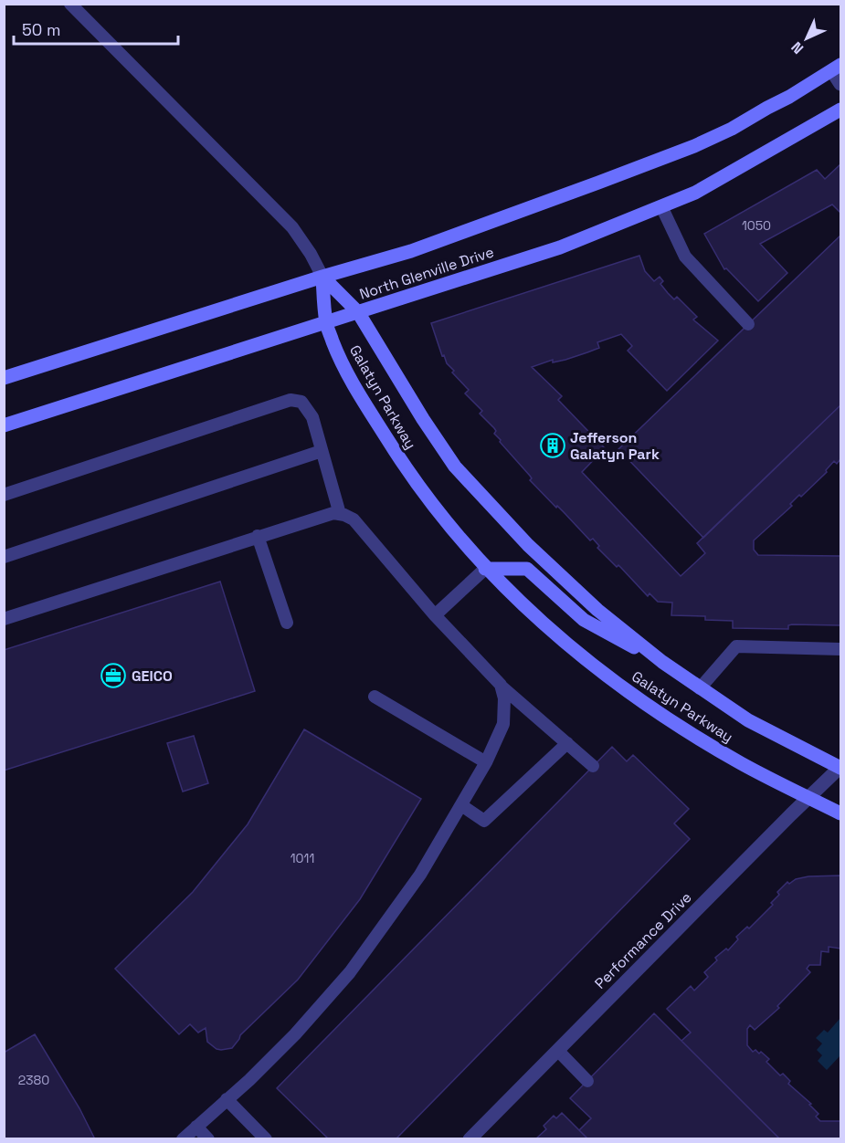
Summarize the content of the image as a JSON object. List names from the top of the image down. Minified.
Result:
{"streets":{"street":["North Glenville Drive","Galatyn Parkway","Performance Drive"]},"crossings":[["North Glenville Drive","Galatyn Parkway"],["Galatyn Parkway","Performance Drive"]],"places":{"building":["Jefferson Galatyn Park"],"office":["GEICO"]},"house_numbers":["1050","1011","2380"],"scale_bar":"50 m","north":"bottom left"}
